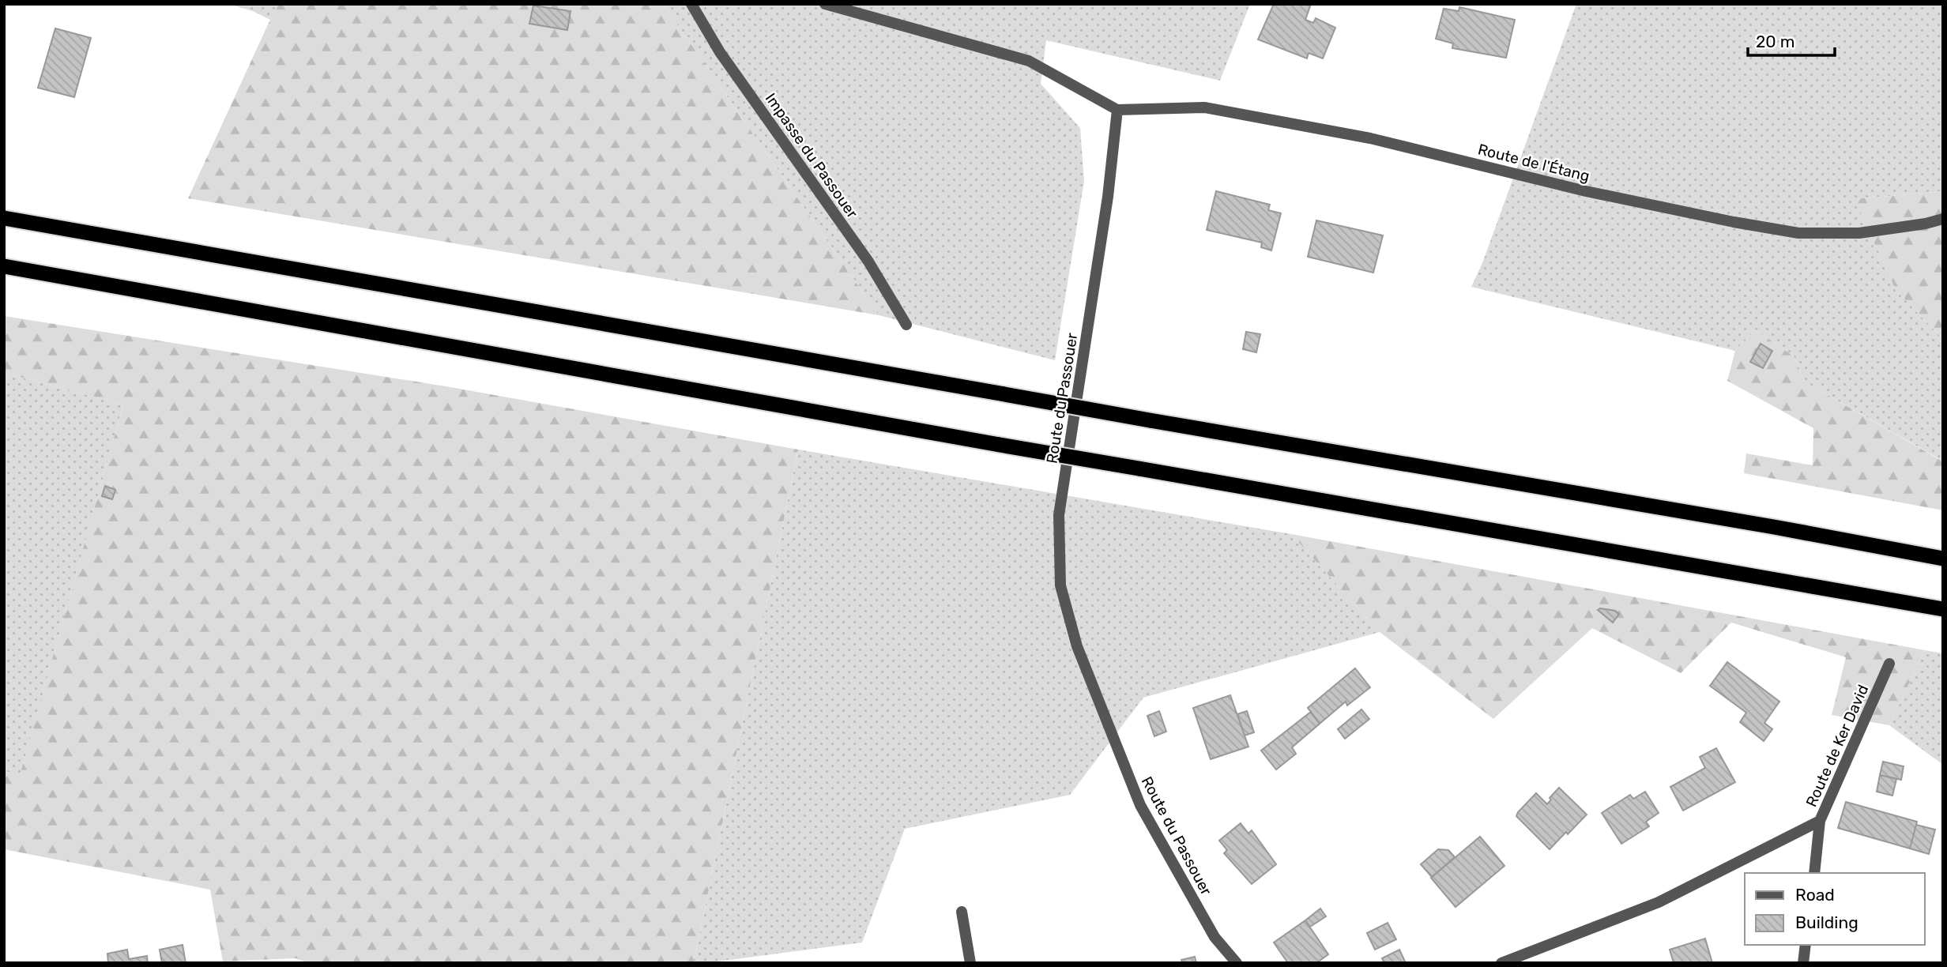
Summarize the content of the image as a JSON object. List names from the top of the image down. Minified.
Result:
{"streets":{"street":["Impasse du Passouer","Route de l'Étang","Route du Passouer","Route de Ker David"]},"crossings":[["Route de l'Étang","Route du Passouer"]],"legend":["Road","Building"],"scale_bar":"20 m"}
